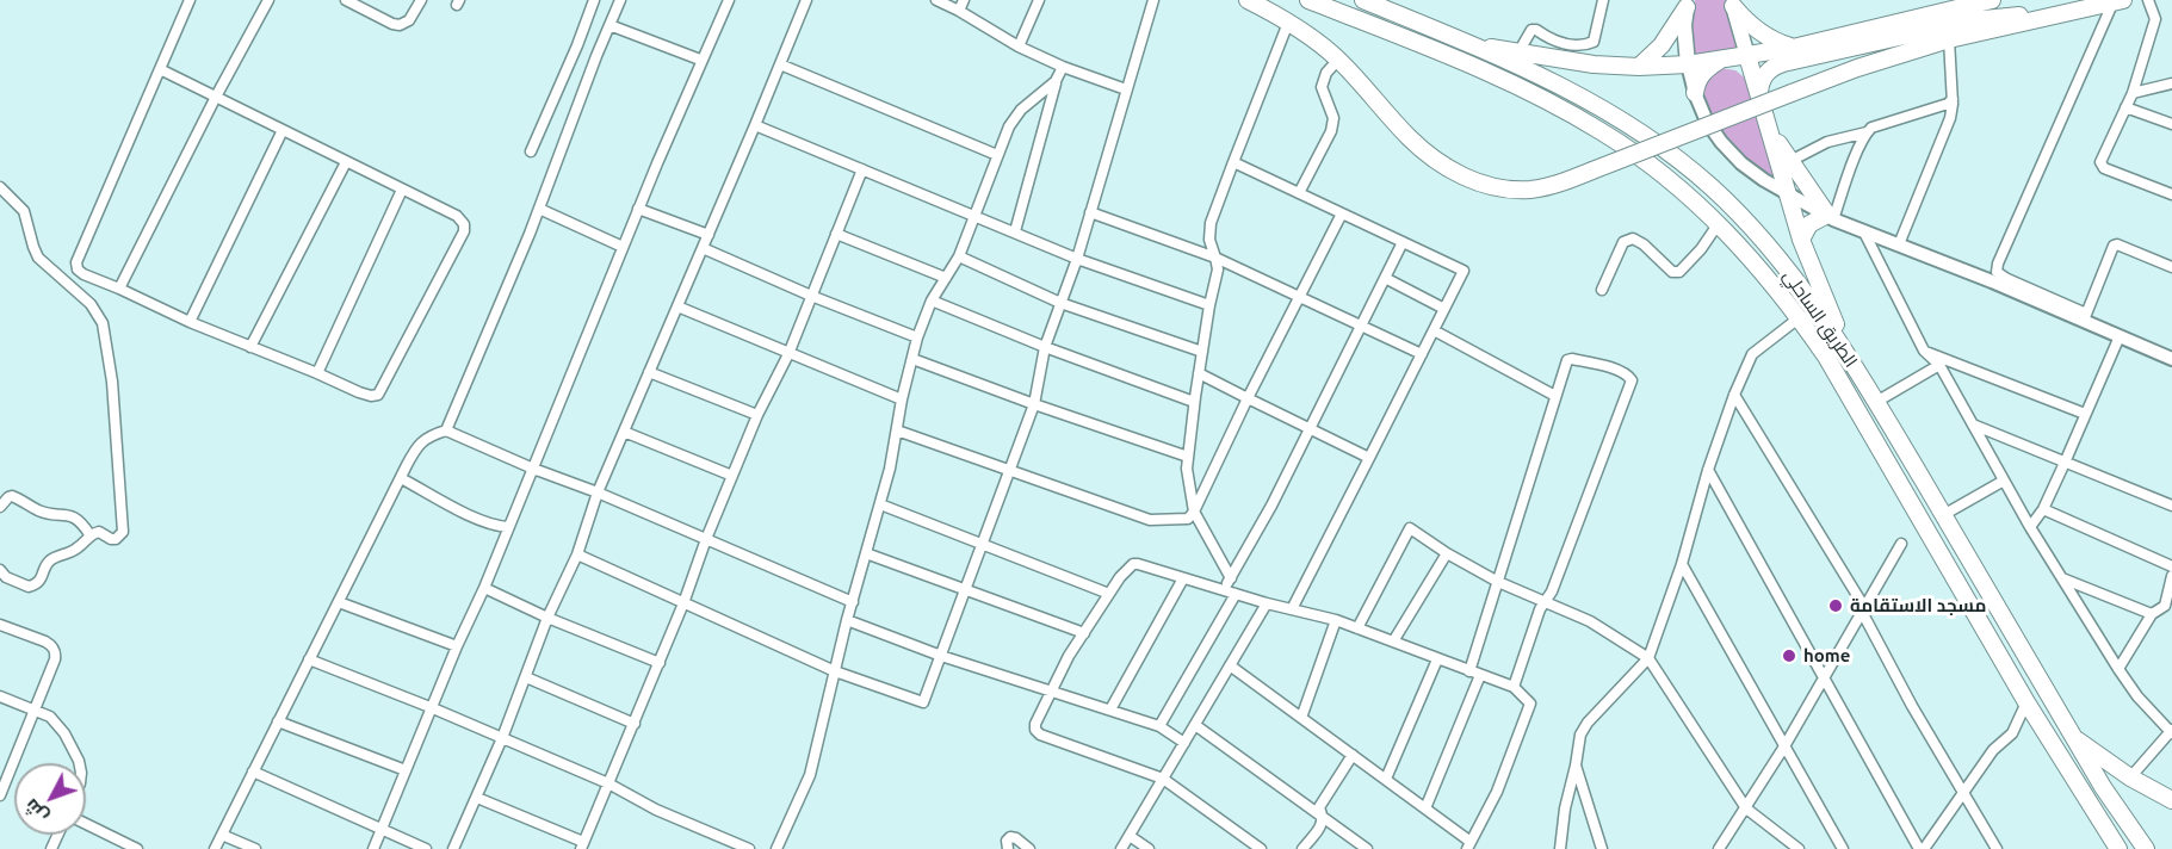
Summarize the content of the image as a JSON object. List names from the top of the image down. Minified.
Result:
{"streets":{"highway":["الطريق الساحلي"]},"places":["مسجد الاستقامة","home"],"north":"bottom left"}
